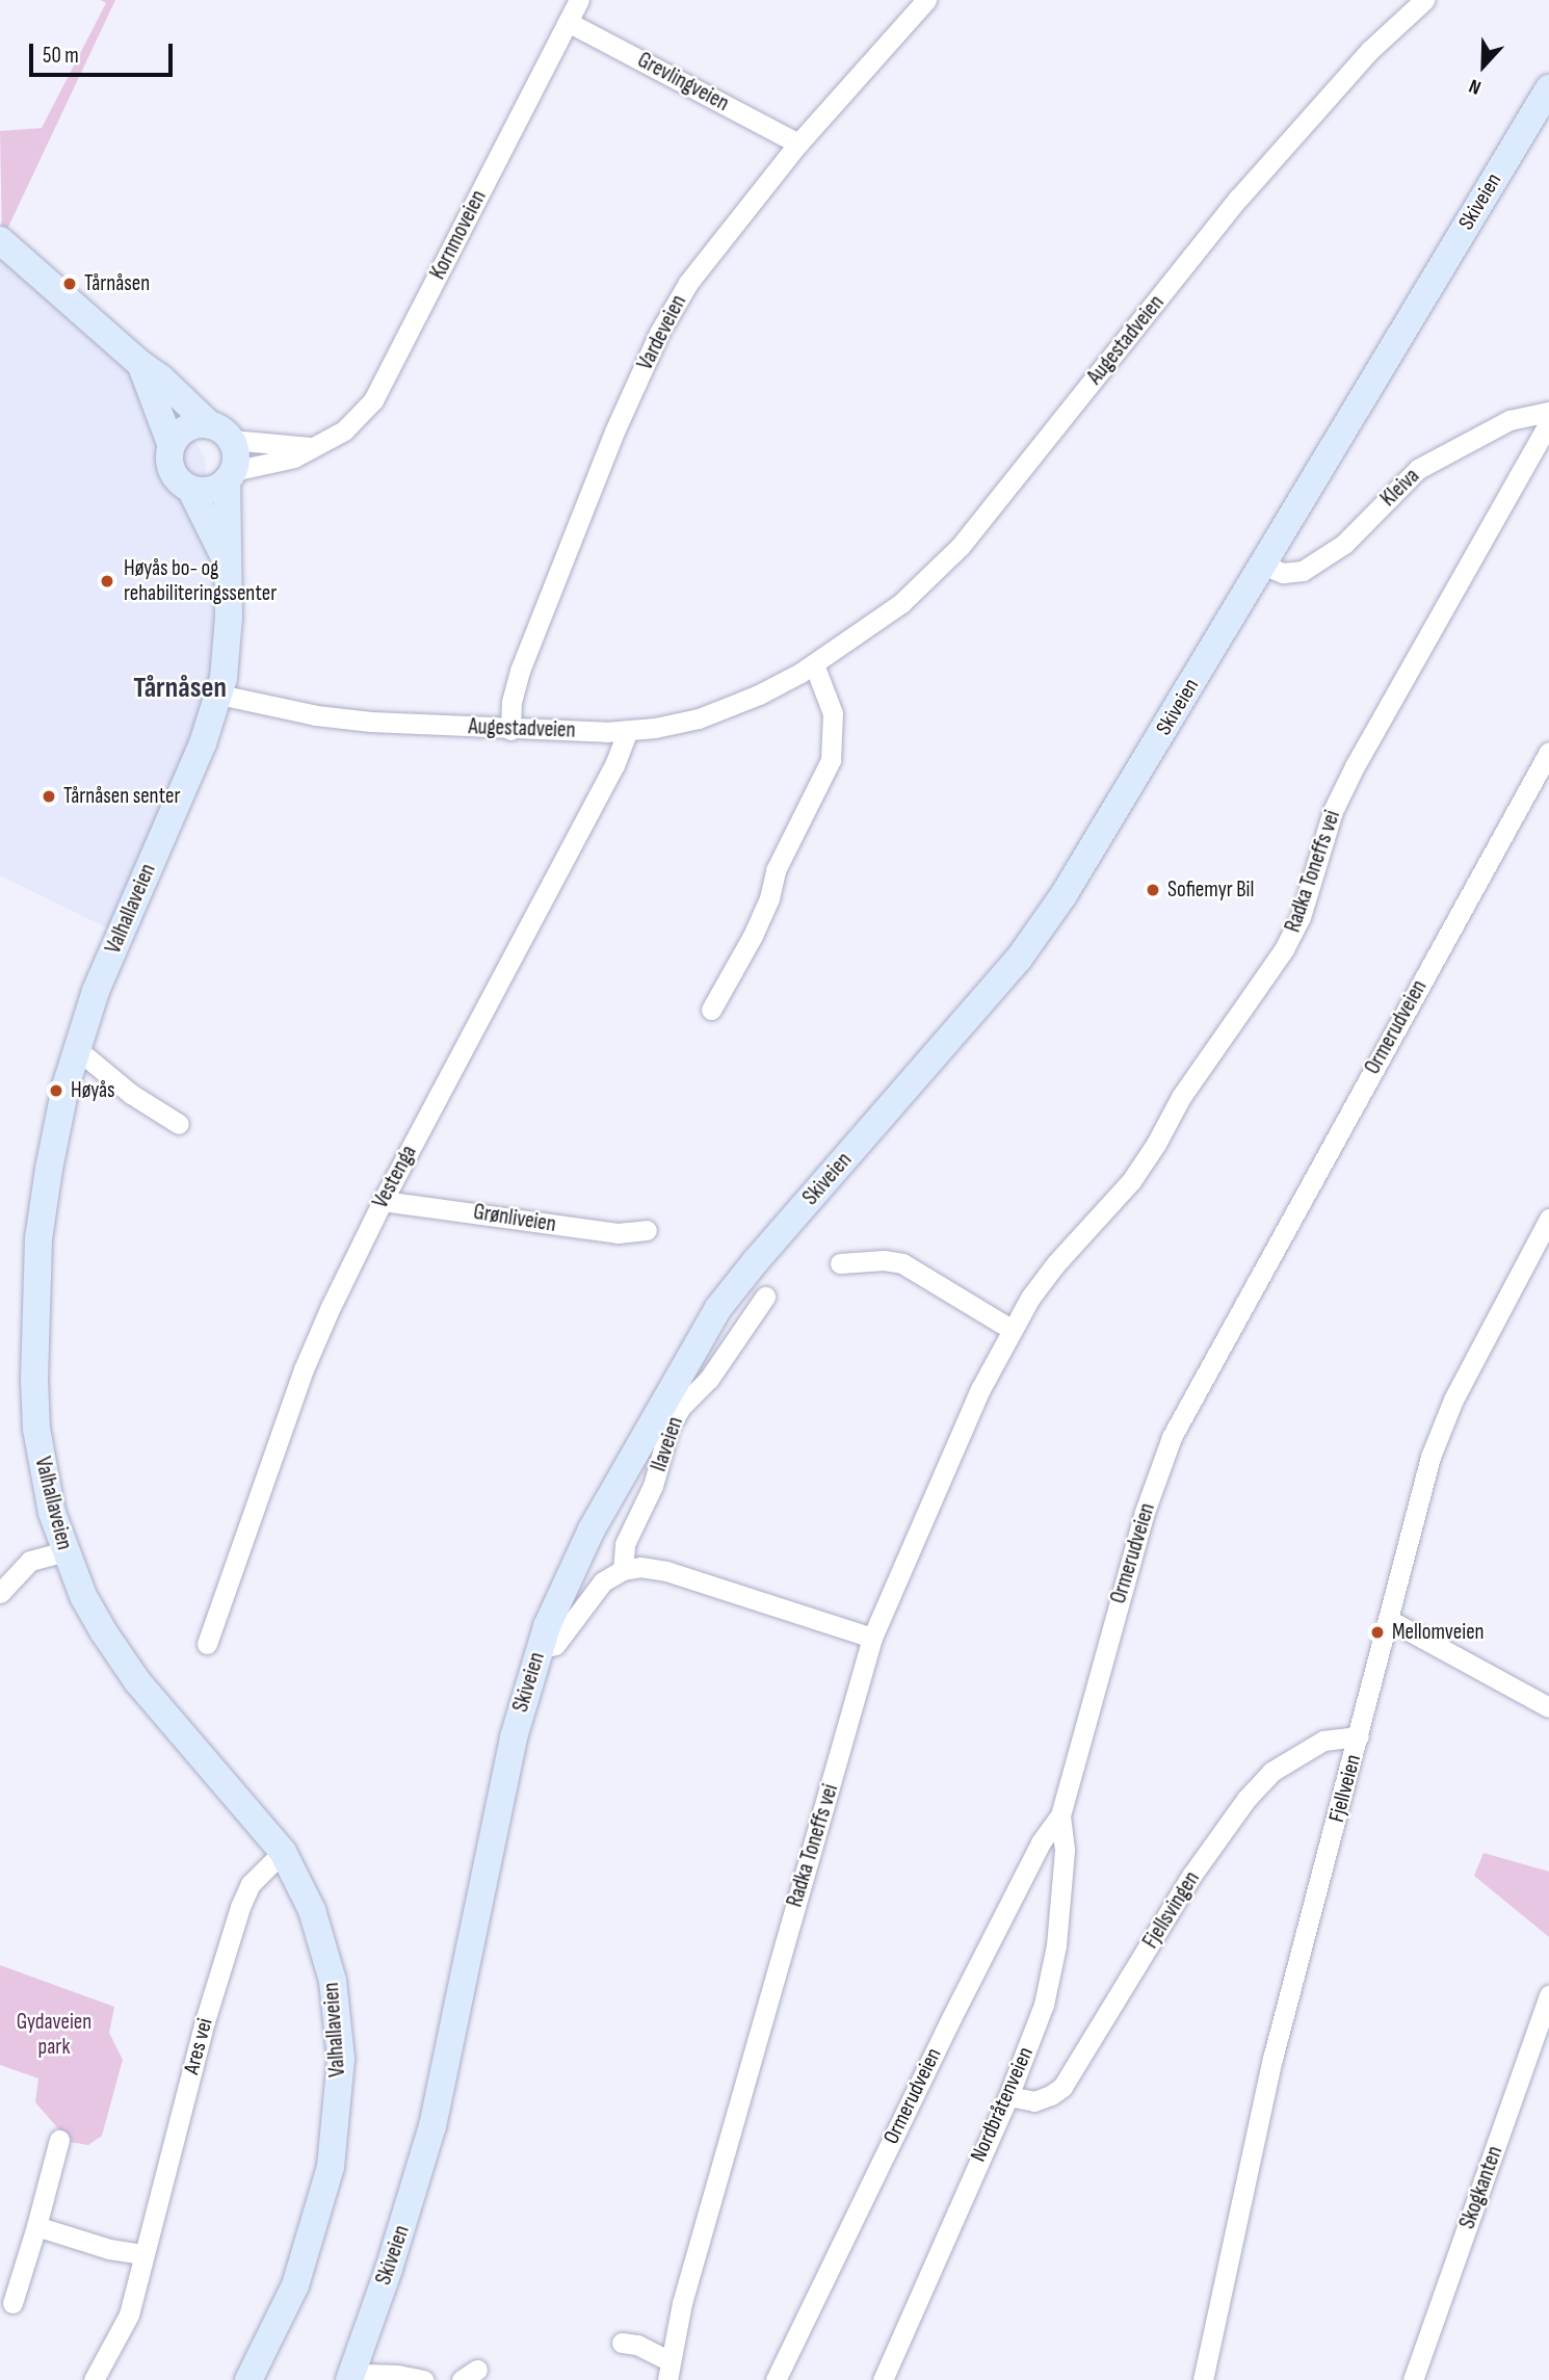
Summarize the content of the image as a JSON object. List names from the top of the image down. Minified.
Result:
{"streets":{"street":["Grevlingveien","Skiveien","Kornmoveien","Vardeveien","Augestadveien","Kleiva","Radka Toneffs vei","Valhallaveien","Ormerudveien","Vestenga","Grønliveien","Ilaveien","Fjellveien","Fjellsvingen","Ares vei","Nordbråtenveien","Skogkanten"]},"crossings":[["Grevlingveien","Kornmoveien"],["Grevlingveien","Vardeveien"],["Skiveien","Kleiva"],["Kornmoveien","Valhallaveien"],["Vardeveien","Augestadveien"],["Augestadveien","Valhallaveien"],["Augestadveien","Vestenga"],["Valhallaveien","Ares vei"],["Ormerudveien","Nordbråtenveien"],["Vestenga","Grønliveien"],["Fjellveien","Fjellsvingen"],["Fjellsvingen","Nordbråtenveien"]],"districts":["Tårnåsen"],"parks":["Gydaveien park"],"places":["Tårnåsen","Høyås bo- og rehabiliteringssenter","Tårnåsen senter","Sofiemyr Bil","Høyås","Mellomveien"],"scale_bar":"50 m","north":"bottom"}
